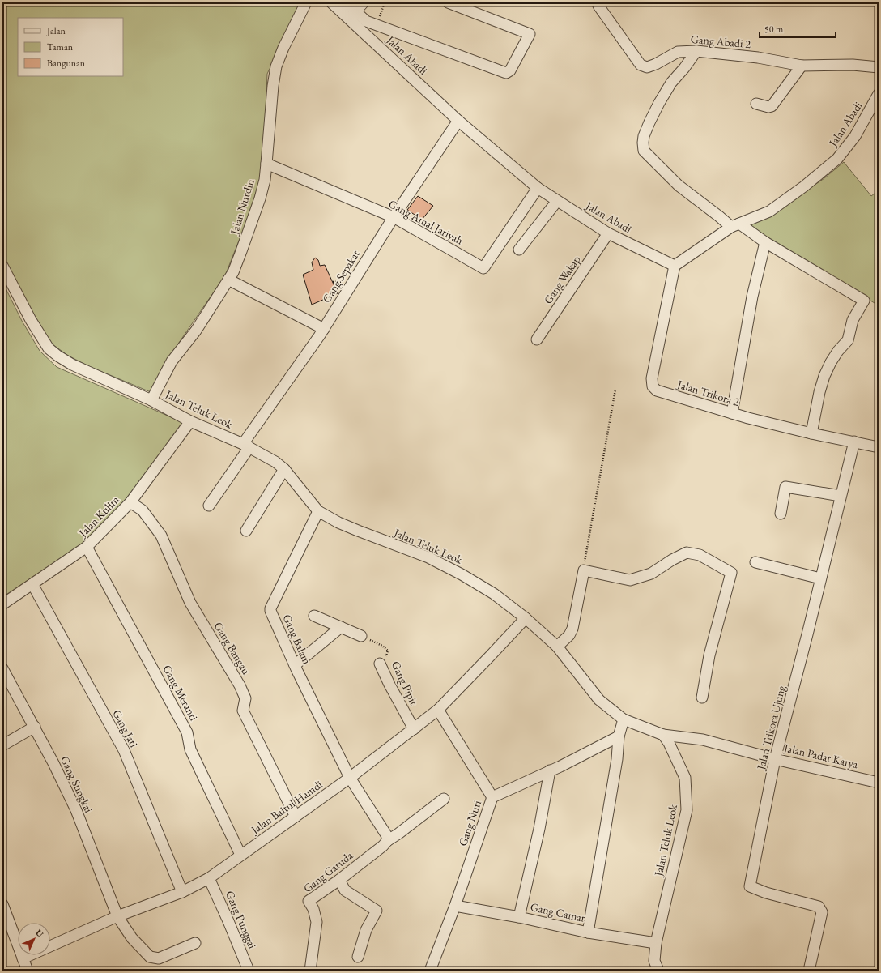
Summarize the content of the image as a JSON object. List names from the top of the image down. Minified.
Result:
{"streets":{"street":["Gang Abadi 2","Jalan Abadi","Jalan Nurdin","Gang Amal Jariyah","Gang Sepakat","Gang Wakap","Jalan Trikora 2","Jalan Teluk Leok","Jalan Kulim","Gang Balam","Gang Bangau","Gang Pipit","Gang Meranti","Jalan Trikora Ujung","Gang Jati","Jalan Padat Karya","Gang Sungkai","Jalan Baitul Hamdi","Gang Nuri","Gang Garuda","Gang Camar","Gang Punggai"]},"crossings":[["Jalan Abadi","Gang Amal Jariyah"],["Jalan Abadi","Gang Sepakat"],["Jalan Abadi","Gang Wakap"],["Jalan Abadi","Jalan Trikora 2"],["Jalan Nurdin","Gang Amal Jariyah"],["Jalan Nurdin","Jalan Teluk Leok"],["Gang Amal Jariyah","Gang Sepakat"],["Gang Sepakat","Jalan Teluk Leok"],["Jalan Trikora 2","Jalan Trikora Ujung"],["Jalan Teluk Leok","Jalan Kulim"],["Jalan Teluk Leok","Gang Balam"],["Jalan Teluk Leok","Jalan Padat Karya"],["Jalan Teluk Leok","Jalan Baitul Hamdi"],["Jalan Teluk Leok","Gang Camar"],["Jalan Kulim","Gang Bangau"],["Jalan Kulim","Gang Meranti"],["Jalan Kulim","Gang Jati"],["Gang Balam","Jalan Baitul Hamdi"],["Gang Bangau","Jalan Baitul Hamdi"],["Gang Pipit","Jalan Baitul Hamdi"],["Gang Meranti","Jalan Baitul Hamdi"],["Jalan Trikora Ujung","Jalan Padat Karya"],["Gang Jati","Jalan Baitul Hamdi"],["Gang Sungkai","Jalan Baitul Hamdi"],["Jalan Baitul Hamdi","Gang Punggai"],["Gang Nuri","Gang Camar"]],"legend":["Jalan","Taman","Bangunan"],"scale_bar":"50 m","north":"top right"}
